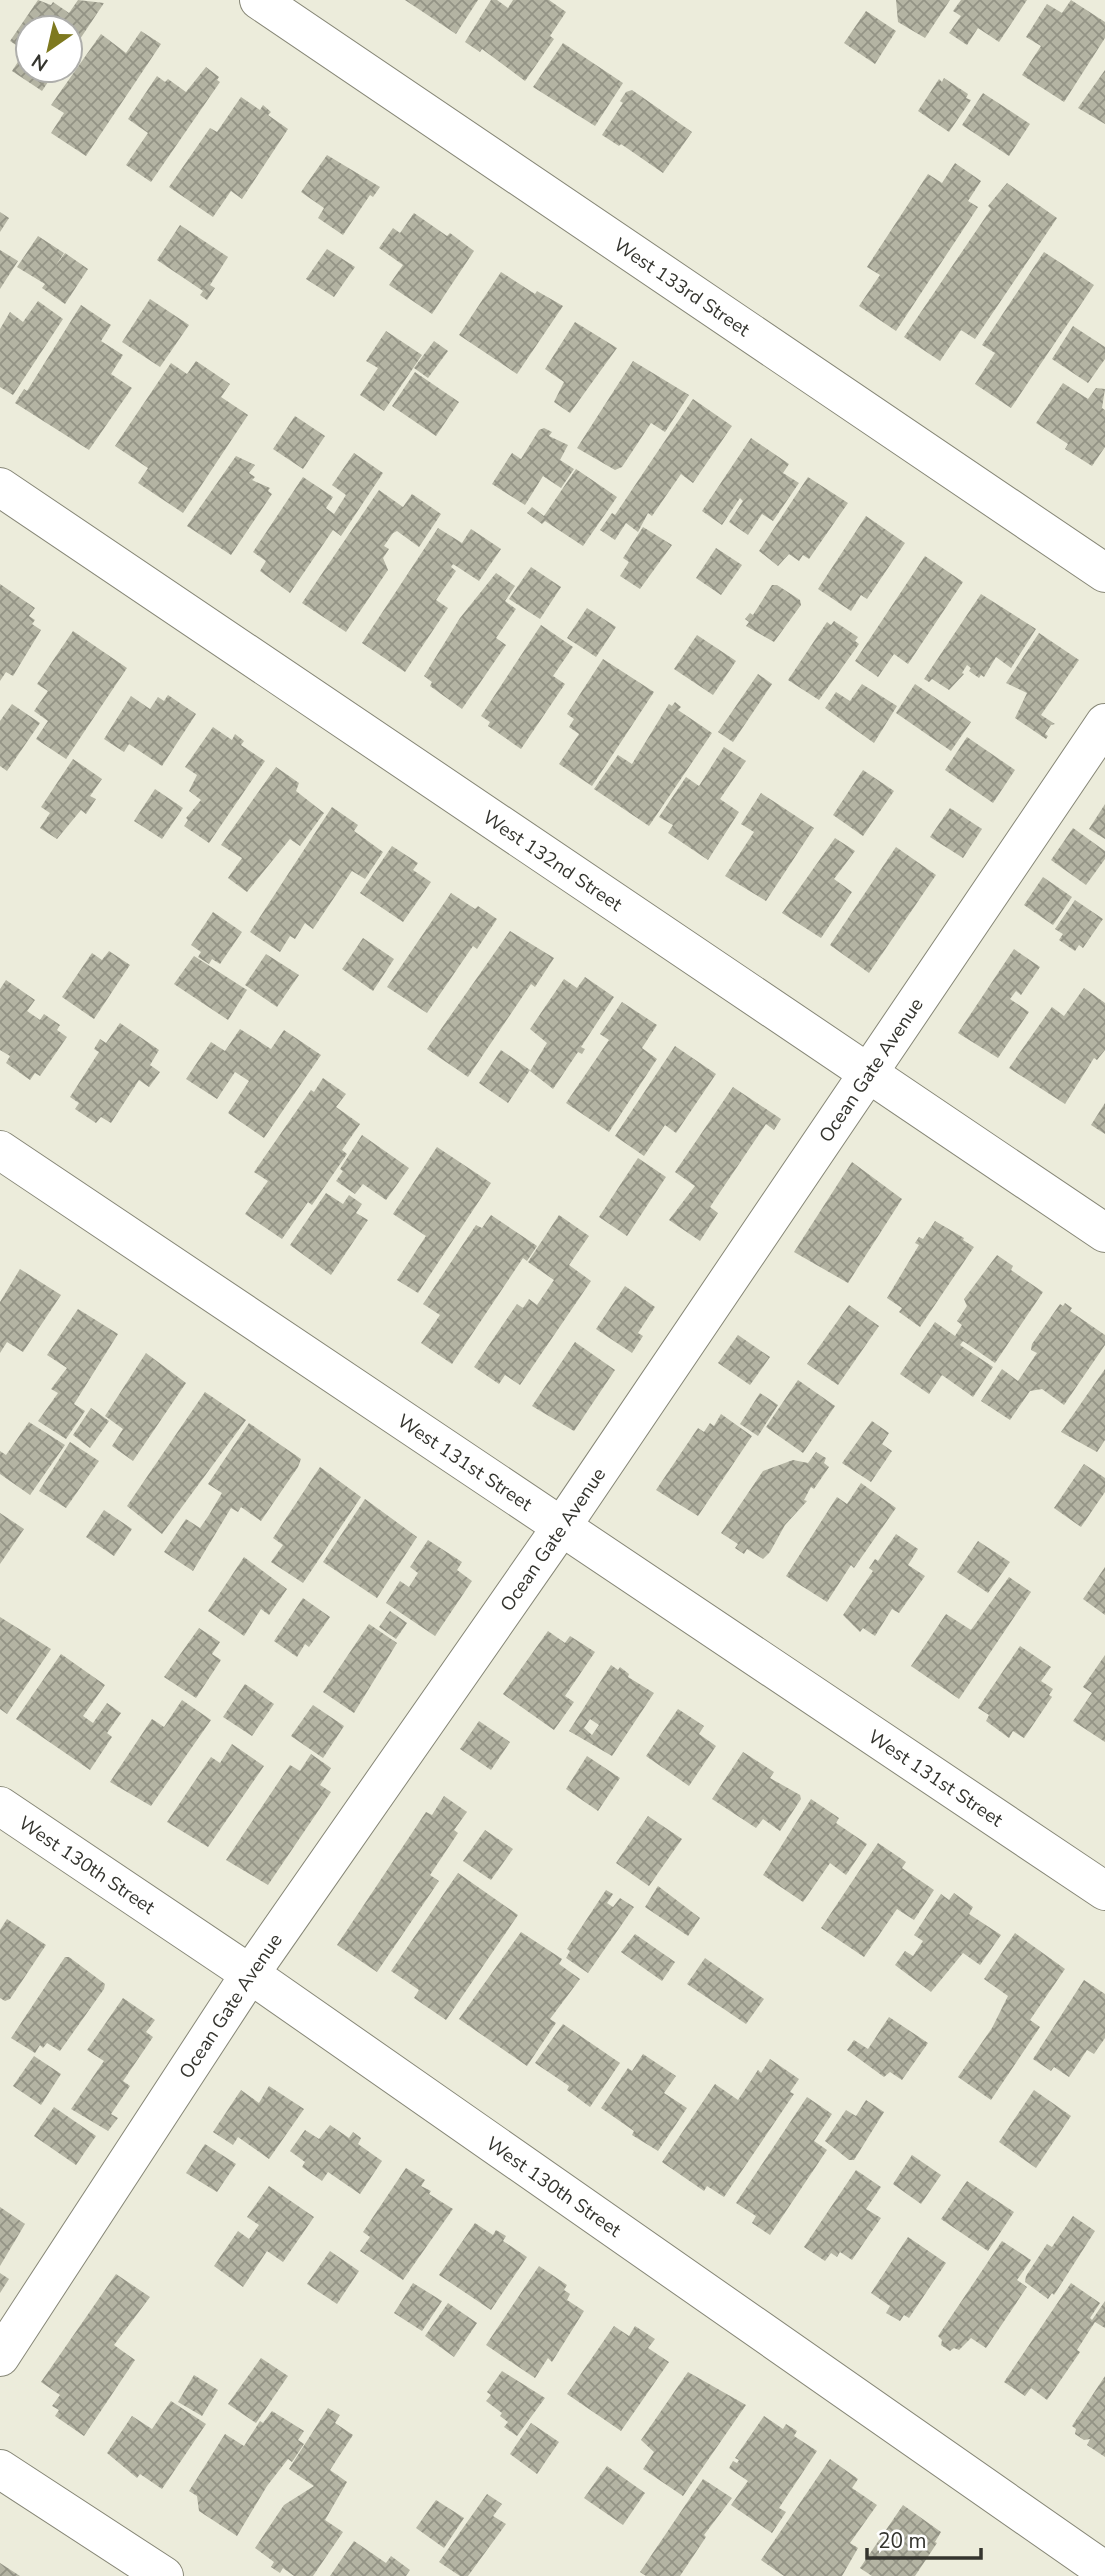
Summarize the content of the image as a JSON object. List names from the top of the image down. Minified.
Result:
{"streets":{"street":["West 133rd Street","West 132nd Street","Ocean Gate Avenue","West 131st Street","West 130th Street"]},"crossings":[["West 132nd Street","Ocean Gate Avenue"],["Ocean Gate Avenue","West 131st Street"],["Ocean Gate Avenue","West 130th Street"]],"scale_bar":"20 m","north":"bottom left"}
